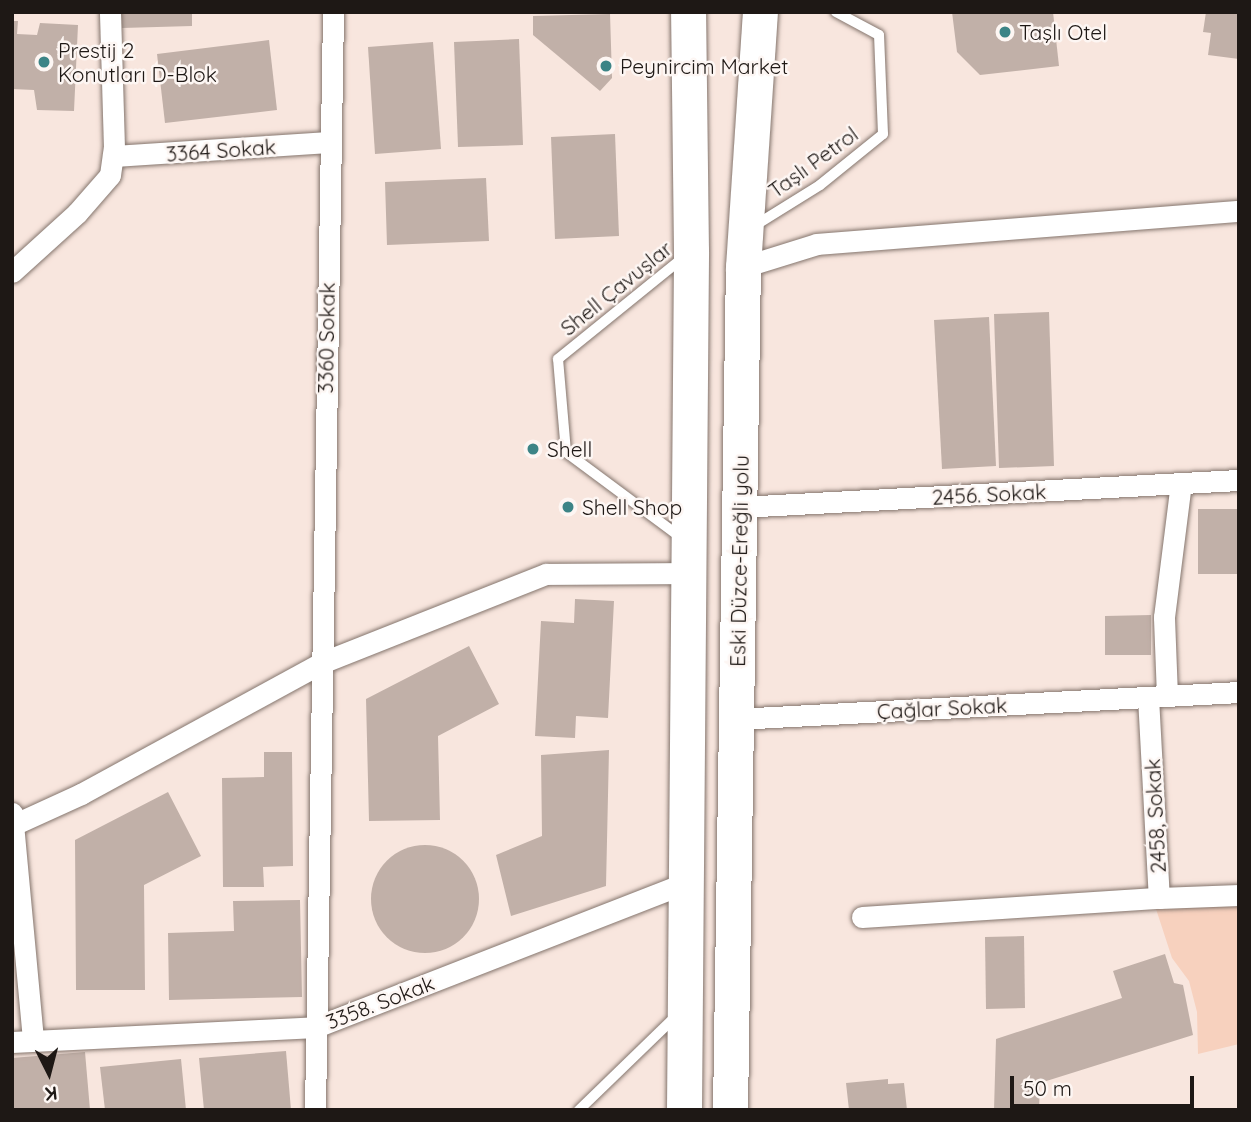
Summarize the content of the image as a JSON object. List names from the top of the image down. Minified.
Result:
{"streets":{"main road":["Eski Düzce-Ereğli yolu"],"street":["3364 Sokak","3360 Sokak","2456. Sokak","Çağlar Sokak","2458, Sokak","3358. Sokak"],"lane":["Taşlı Petrol","Shell Çavuşlar"]},"crossings":[["3364 Sokak","3360 Sokak"],["Taşlı Petrol","Eski Düzce-Ereğli yolu"],["3360 Sokak","3358. Sokak"],["2456. Sokak","Eski Düzce-Ereğli yolu"],["2456. Sokak","2458, Sokak"],["Eski Düzce-Ereğli yolu","Çağlar Sokak"],["Çağlar Sokak","2458, Sokak"]],"places":["Taşlı Otel","Prestij 2 Konutları D-Blok","Peynircim Market","Shell","Shell Shop"],"scale_bar":"50 m","north":"bottom"}
